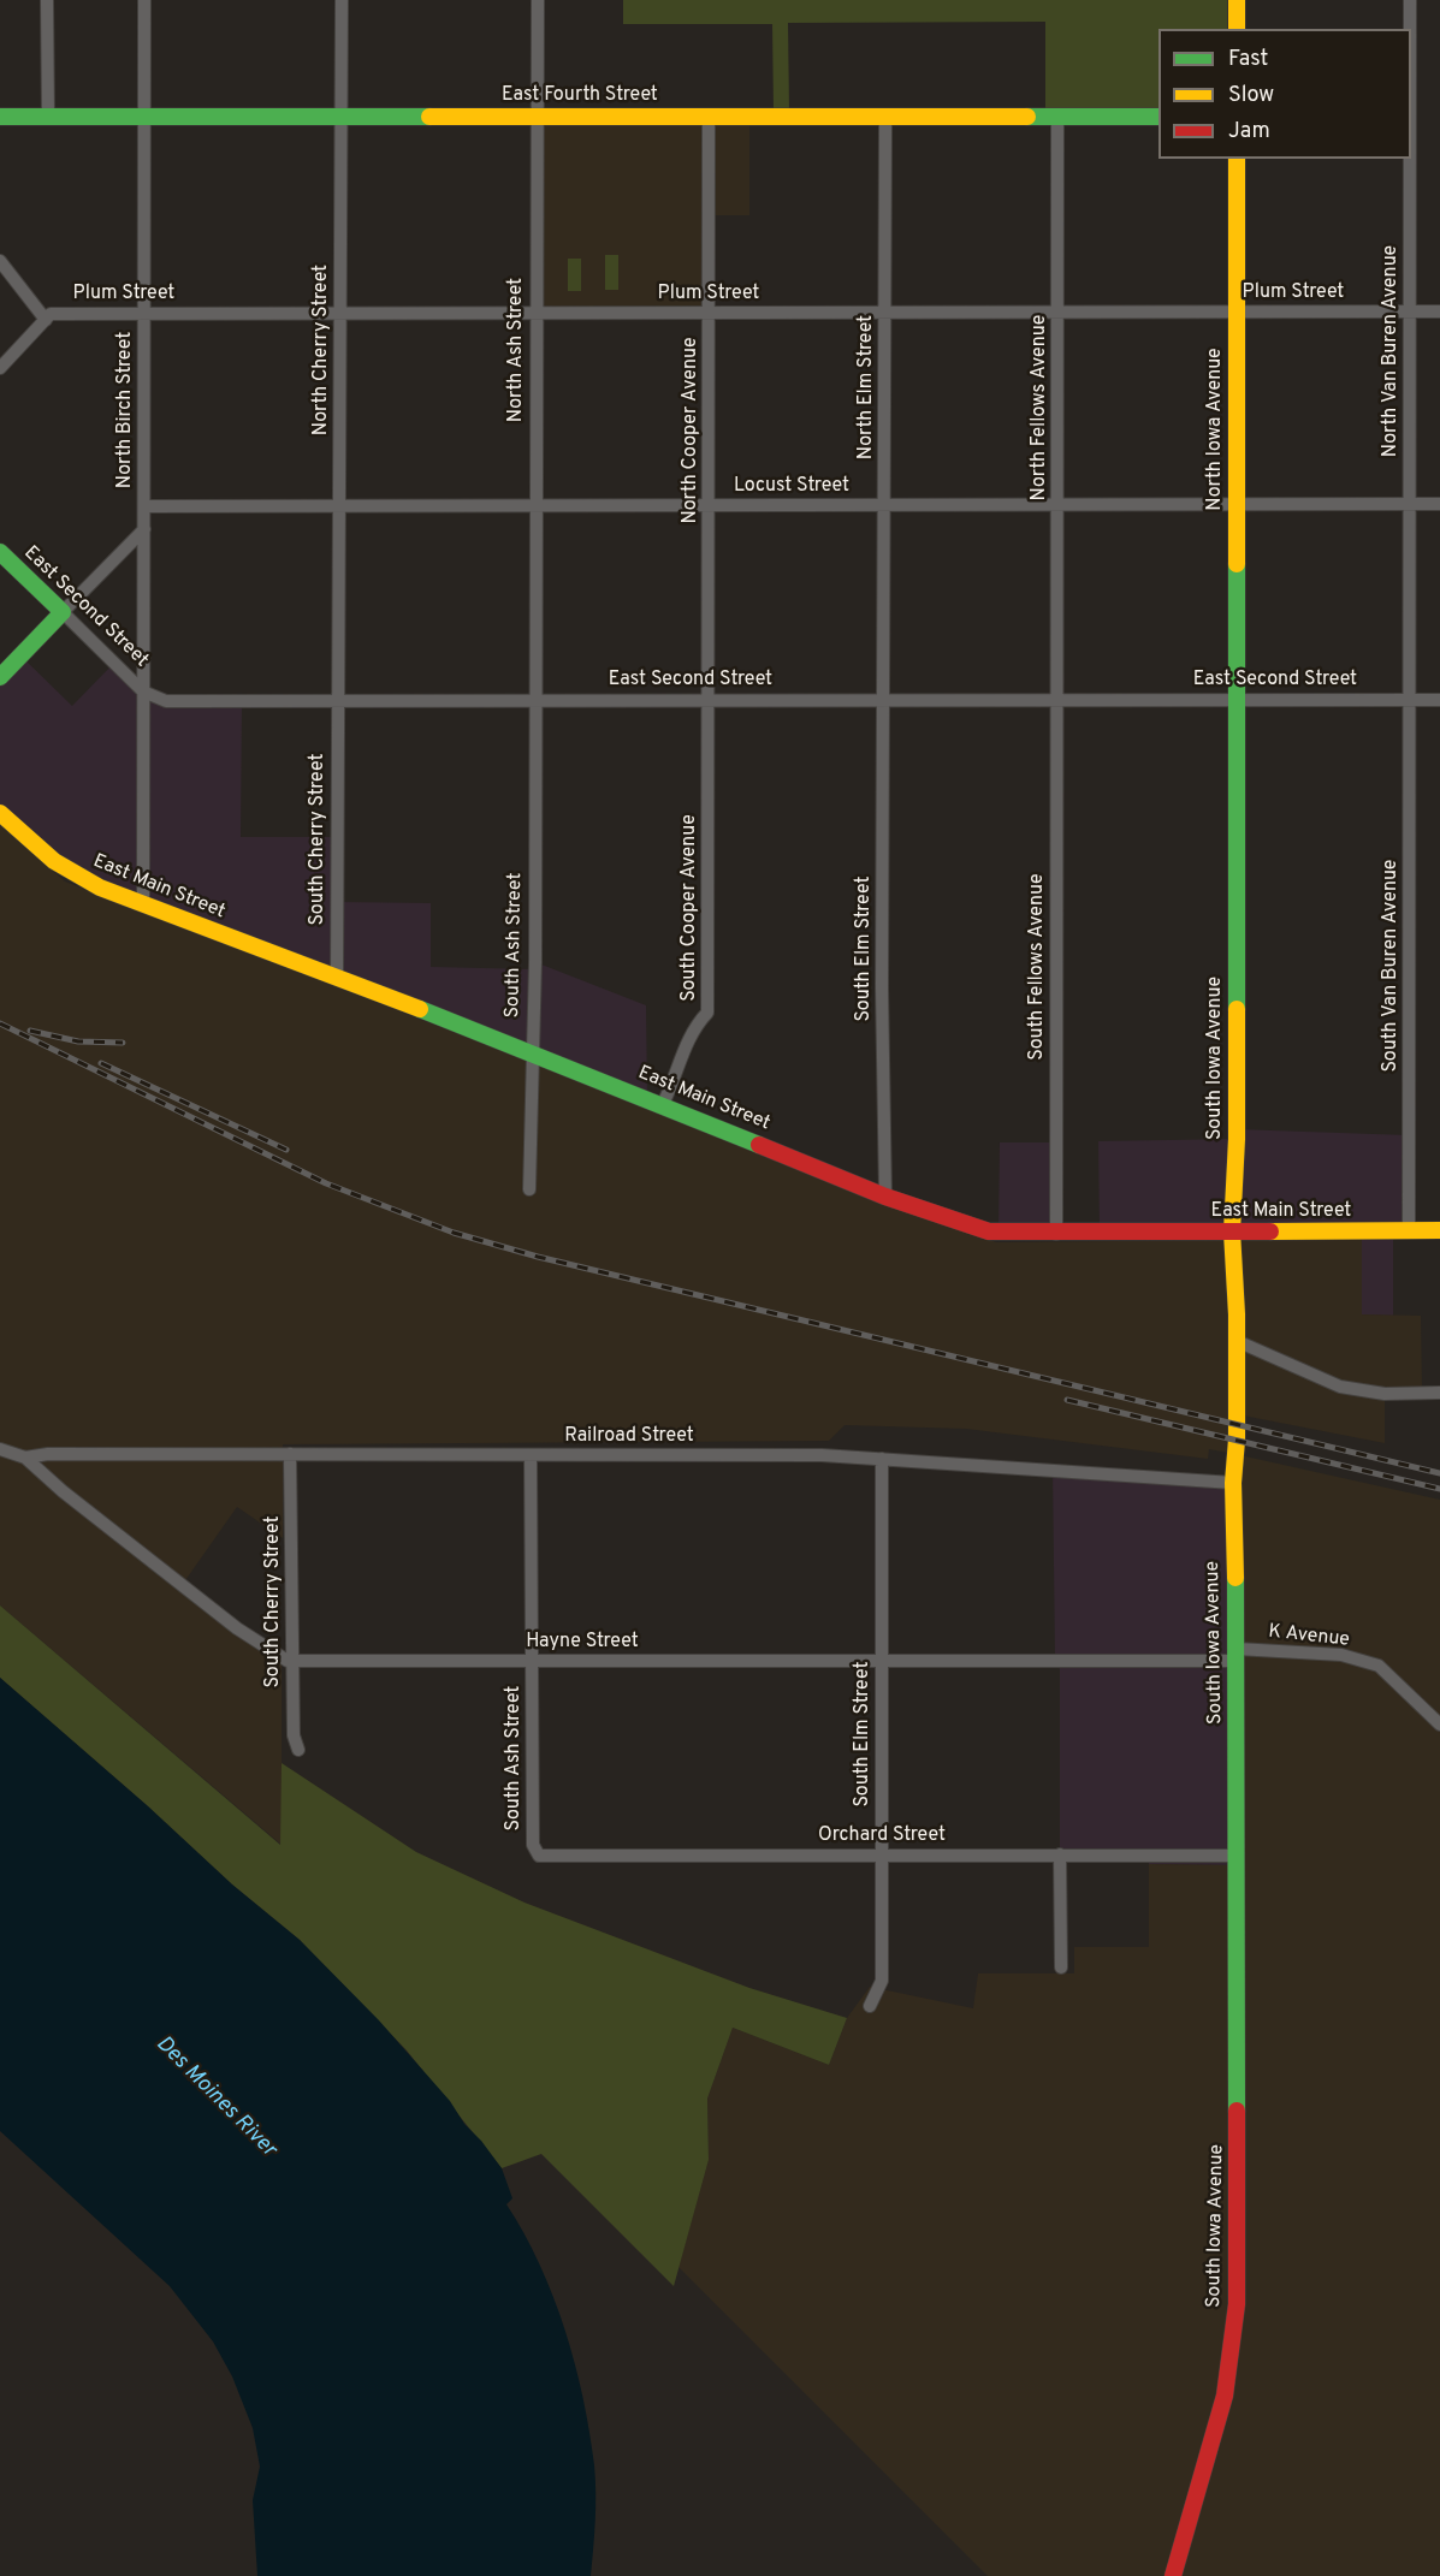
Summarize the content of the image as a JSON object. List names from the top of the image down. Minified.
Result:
{"streets":{"main road":["East Fourth Street","North Iowa Avenue","East Second Street","East Main Street","South Iowa Avenue"],"street":["Plum Street","North Cherry Street","North Ash Street","North Van Buren Avenue","North Elm Street","North Fellows Avenue","North Birch Street","North Cooper Avenue","Locust Street","South Cherry Street","South Cooper Avenue","South Ash Street","South Elm Street","South Van Buren Avenue","South Fellows Avenue","Railroad Street","K Avenue","Hayne Street","Orchard Street"]},"crossings":[["East Fourth Street","North Cherry Street"],["East Fourth Street","North Ash Street"],["East Fourth Street","North Elm Street"],["East Fourth Street","North Fellows Avenue"],["East Fourth Street","North Birch Street"],["East Fourth Street","North Cooper Avenue"],["Plum Street","North Cherry Street"],["Plum Street","North Ash Street"],["Plum Street","North Van Buren Avenue"],["Plum Street","North Elm Street"],["Plum Street","North Fellows Avenue"],["Plum Street","North Birch Street"],["Plum Street","North Iowa Avenue"],["Plum Street","North Cooper Avenue"],["North Cherry Street","Locust Street"],["North Cherry Street","East Second Street"],["North Cherry Street","South Cherry Street"],["North Ash Street","Locust Street"],["North Ash Street","East Second Street"],["North Ash Street","South Ash Street"],["North Van Buren Avenue","Locust Street"],["North Van Buren Avenue","East Second Street"],["North Van Buren Avenue","South Van Buren Avenue"],["North Elm Street","Locust Street"],["North Elm Street","East Second Street"],["North Elm Street","South Elm Street"],["North Fellows Avenue","Locust Street"],["North Fellows Avenue","East Second Street"],["North Fellows Avenue","South Fellows Avenue"],["North Birch Street","Locust Street"],["North Birch Street","East Second Street"],["North Birch Street","East Main Street"],["North Iowa Avenue","Locust Street"],["North Iowa Avenue","East Second Street"],["North Iowa Avenue","South Iowa Avenue"],["North Cooper Avenue","Locust Street"],["North Cooper Avenue","East Second Street"],["North Cooper Avenue","South Cooper Avenue"],["East Second Street","South Cherry Street"],["East Second Street","South Cooper Avenue"],["East Second Street","South Ash Street"],["East Second Street","South Elm Street"],["East Second Street","South Van Buren Avenue"],["East Second Street","South Fellows Avenue"],["East Second Street","South Iowa Avenue"],["South Cherry Street","East Main Street"],["South Cherry Street","Railroad Street"],["South Cherry Street","Hayne Street"],["East Main Street","South Cooper Avenue"],["East Main Street","South Ash Street"],["East Main Street","South Elm Street"],["East Main Street","South Van Buren Avenue"],["East Main Street","South Fellows Avenue"],["East Main Street","South Iowa Avenue"],["South Ash Street","Railroad Street"],["South Ash Street","Hayne Street"],["South Ash Street","Orchard Street"],["South Elm Street","Railroad Street"],["South Elm Street","Hayne Street"],["South Elm Street","Orchard Street"],["South Iowa Avenue","Railroad Street"],["South Iowa Avenue","K Avenue"],["South Iowa Avenue","Hayne Street"],["South Iowa Avenue","Orchard Street"],["K Avenue","Hayne Street"]],"water":["Des Moines River"],"legend":["Fast","Slow","Jam"]}
